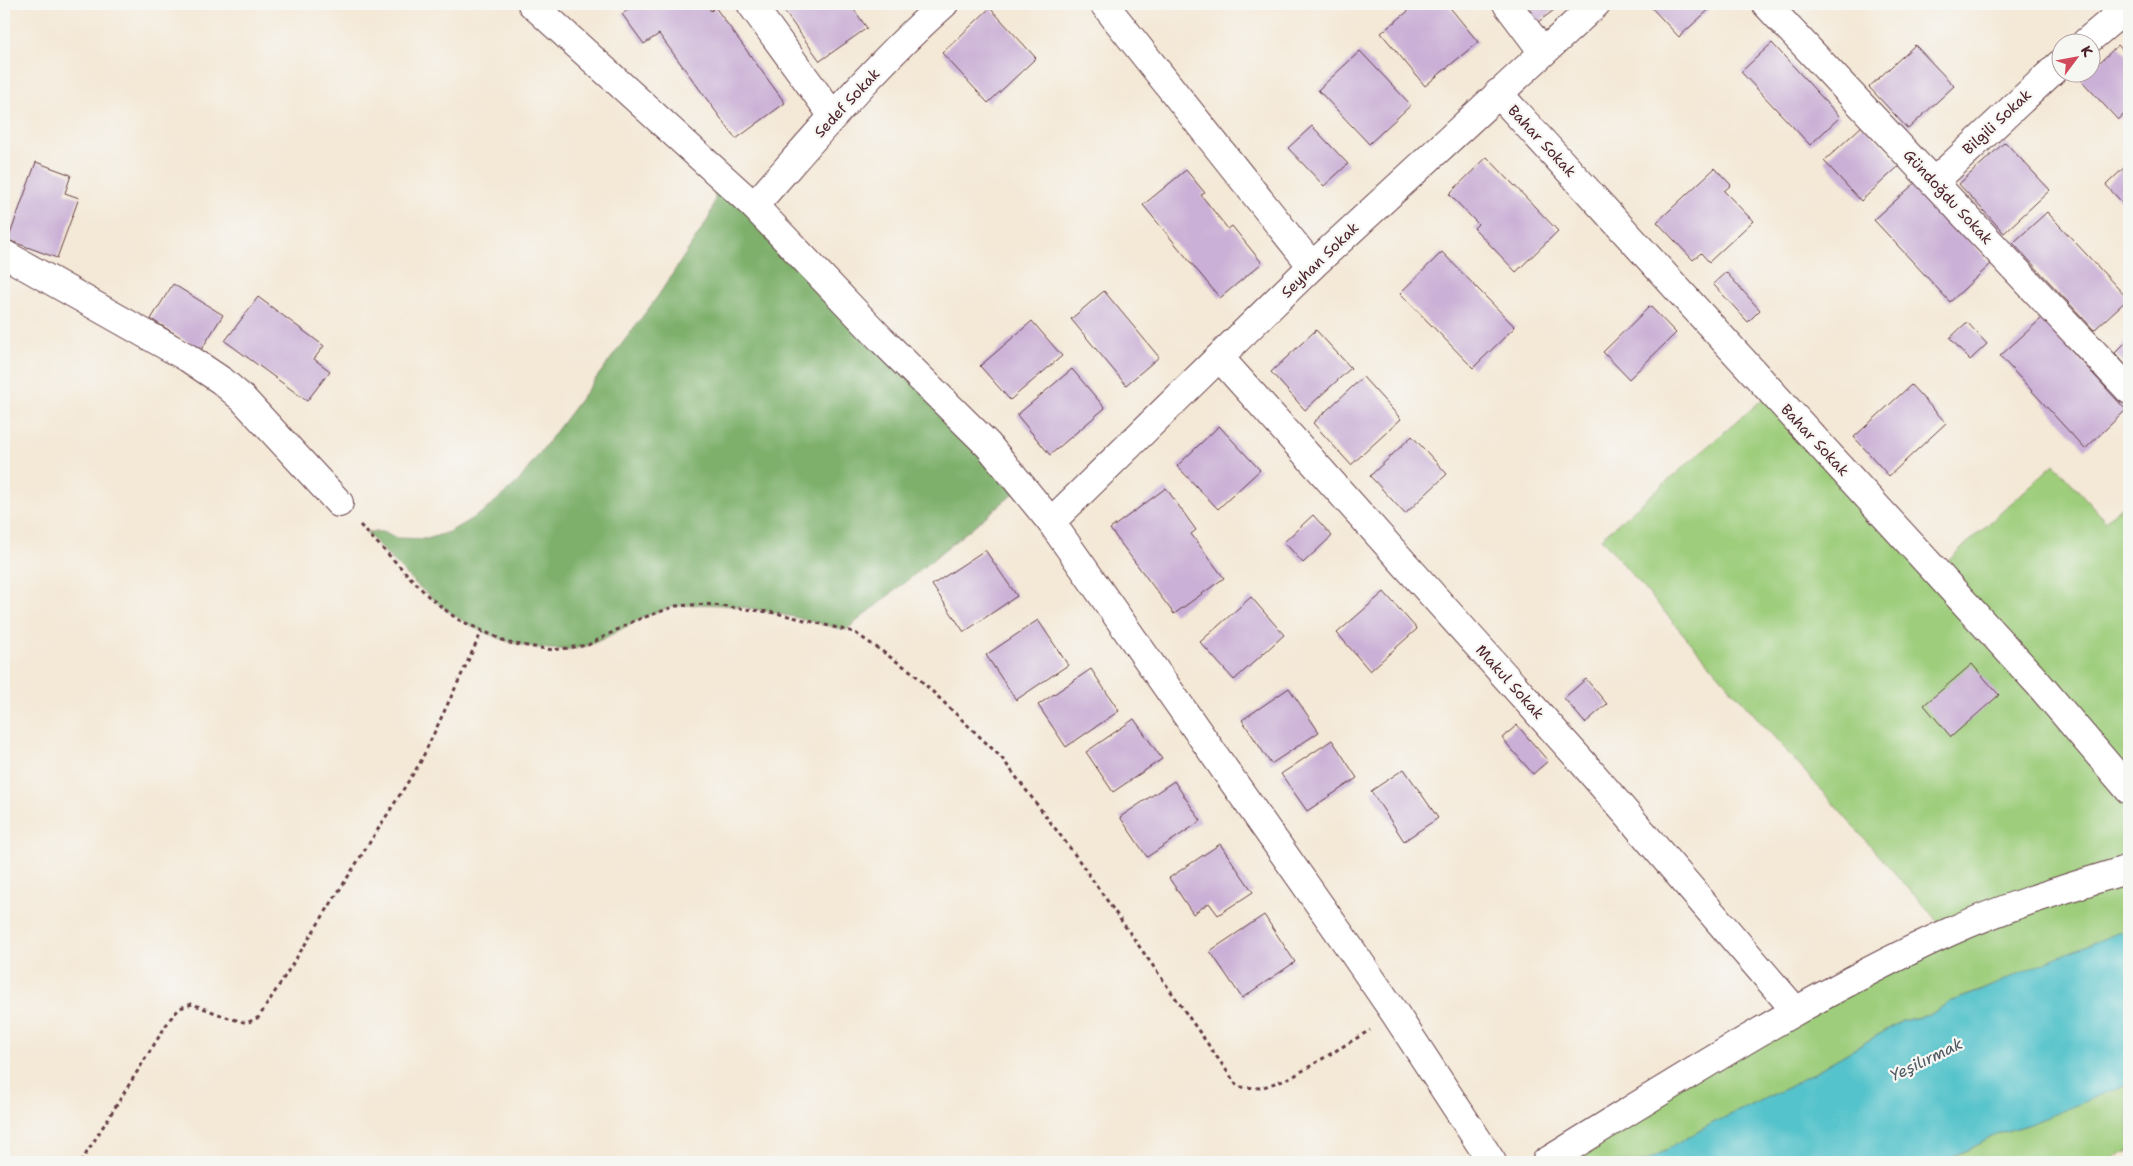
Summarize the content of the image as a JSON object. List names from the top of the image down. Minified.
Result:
{"streets":{"street":["Sedef Sokak","Bilgili Sokak","Bahar Sokak","Gündoğdu Sokak","Seyhan Sokak","Makul Sokak"]},"crossings":[["Bilgili Sokak","Gündoğdu Sokak"],["Bahar Sokak","Seyhan Sokak"],["Seyhan Sokak","Makul Sokak"]],"water":["Yeşilırmak"],"north":"top right"}
